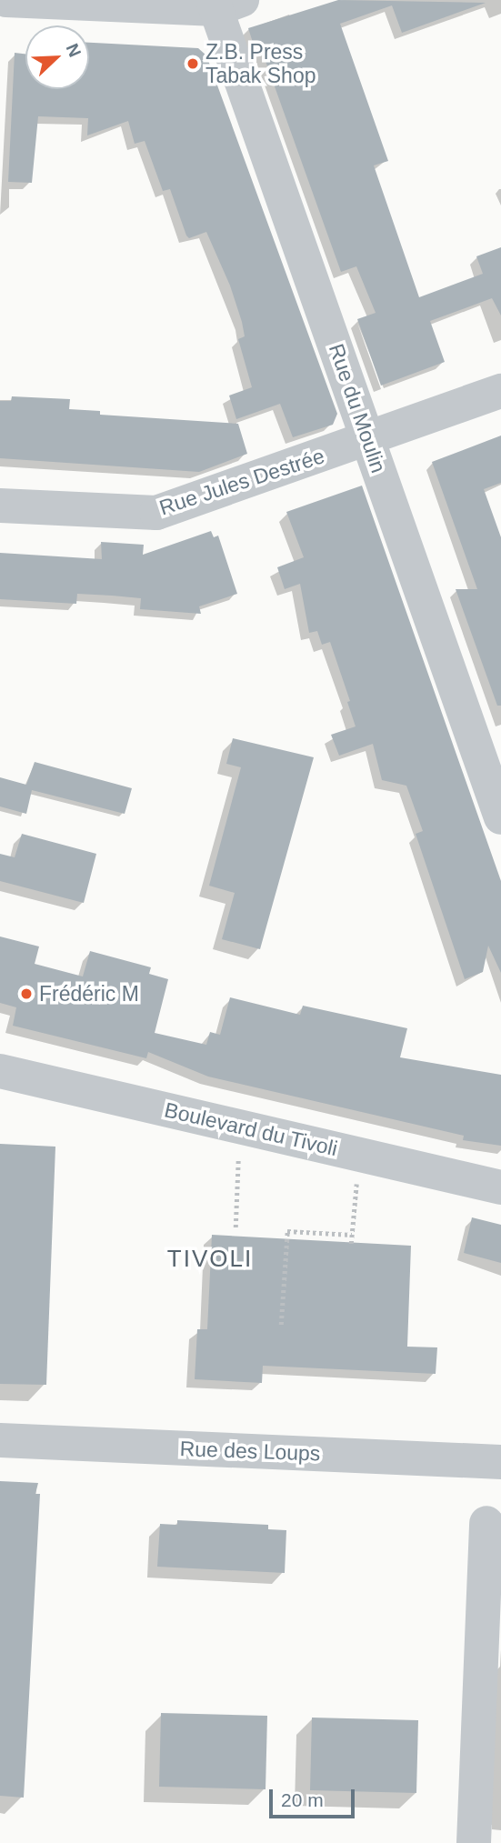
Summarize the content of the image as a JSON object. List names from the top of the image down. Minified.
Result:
{"streets":{"street":["Rue du Moulin","Rue Jules Destrée","Boulevard du Tivoli","Rue des Loups"]},"crossings":[["Rue du Moulin","Rue Jules Destrée"]],"districts":["TIVOLI"],"places":["Z.B. Press Tabak Shop","Frédéric M"],"scale_bar":"20 m","north":"top right"}
